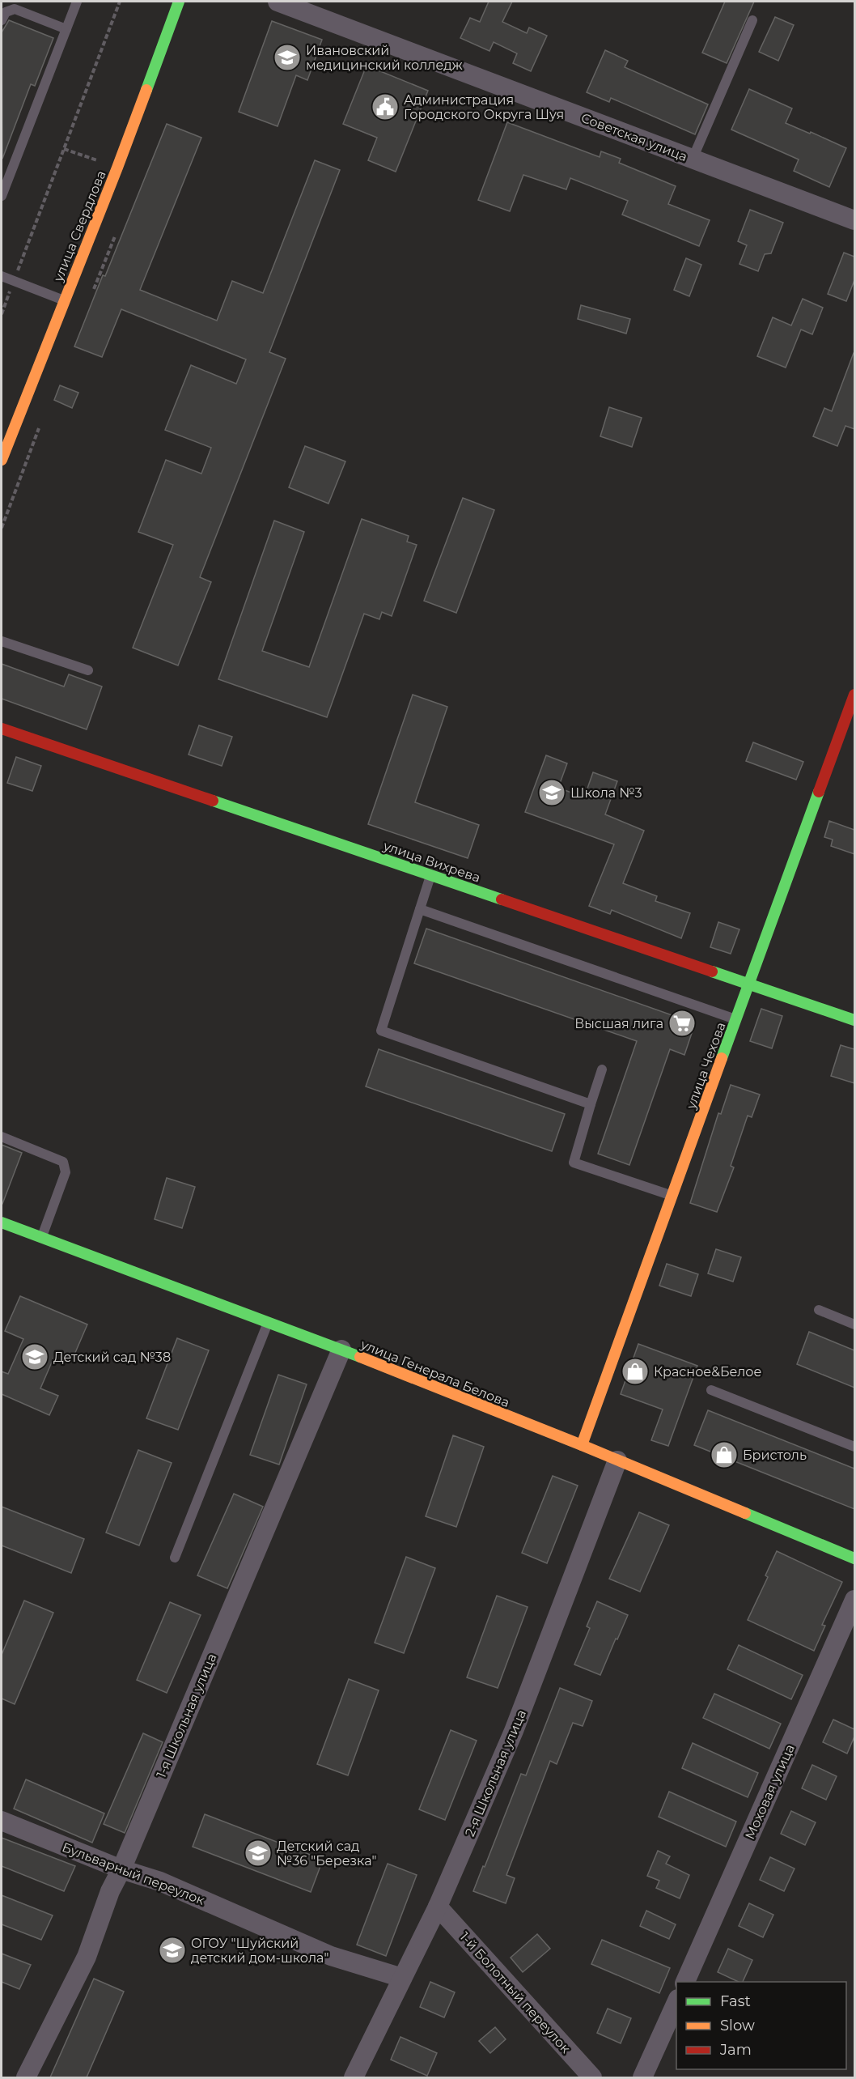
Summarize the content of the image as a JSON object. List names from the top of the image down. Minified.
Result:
{"streets":{"street":["Советская улица","улица Свердлова","улица Вихрева","улица Чехова","улица Генерала Белова","1-я Школьная улица","2-я Школьная улица","Моховая улица","Бульварный переулок","1-й Болотный переулок"]},"crossings":[["улица Вихрева","улица Чехова"],["улица Чехова","улица Генерала Белова"],["улица Генерала Белова","1-я Школьная улица"],["улица Генерала Белова","2-я Школьная улица"],["1-я Школьная улица","Бульварный переулок"],["2-я Школьная улица","Бульварный переулок"],["2-я Школьная улица","1-й Болотный переулок"]],"places":{"school or university":["Ивановский медицинский колледж","Школа №3","Детский сад №38","Детский сад №36 \"Березка\"","ОГОУ \"Шуйский детский дом-школа\""],"public building":["Администрация Городского Округа Шуя"],"supermarket":["Высшая лига"],"shop":["Красное&Белое","Бристоль"]},"legend":["Fast","Slow","Jam"]}
